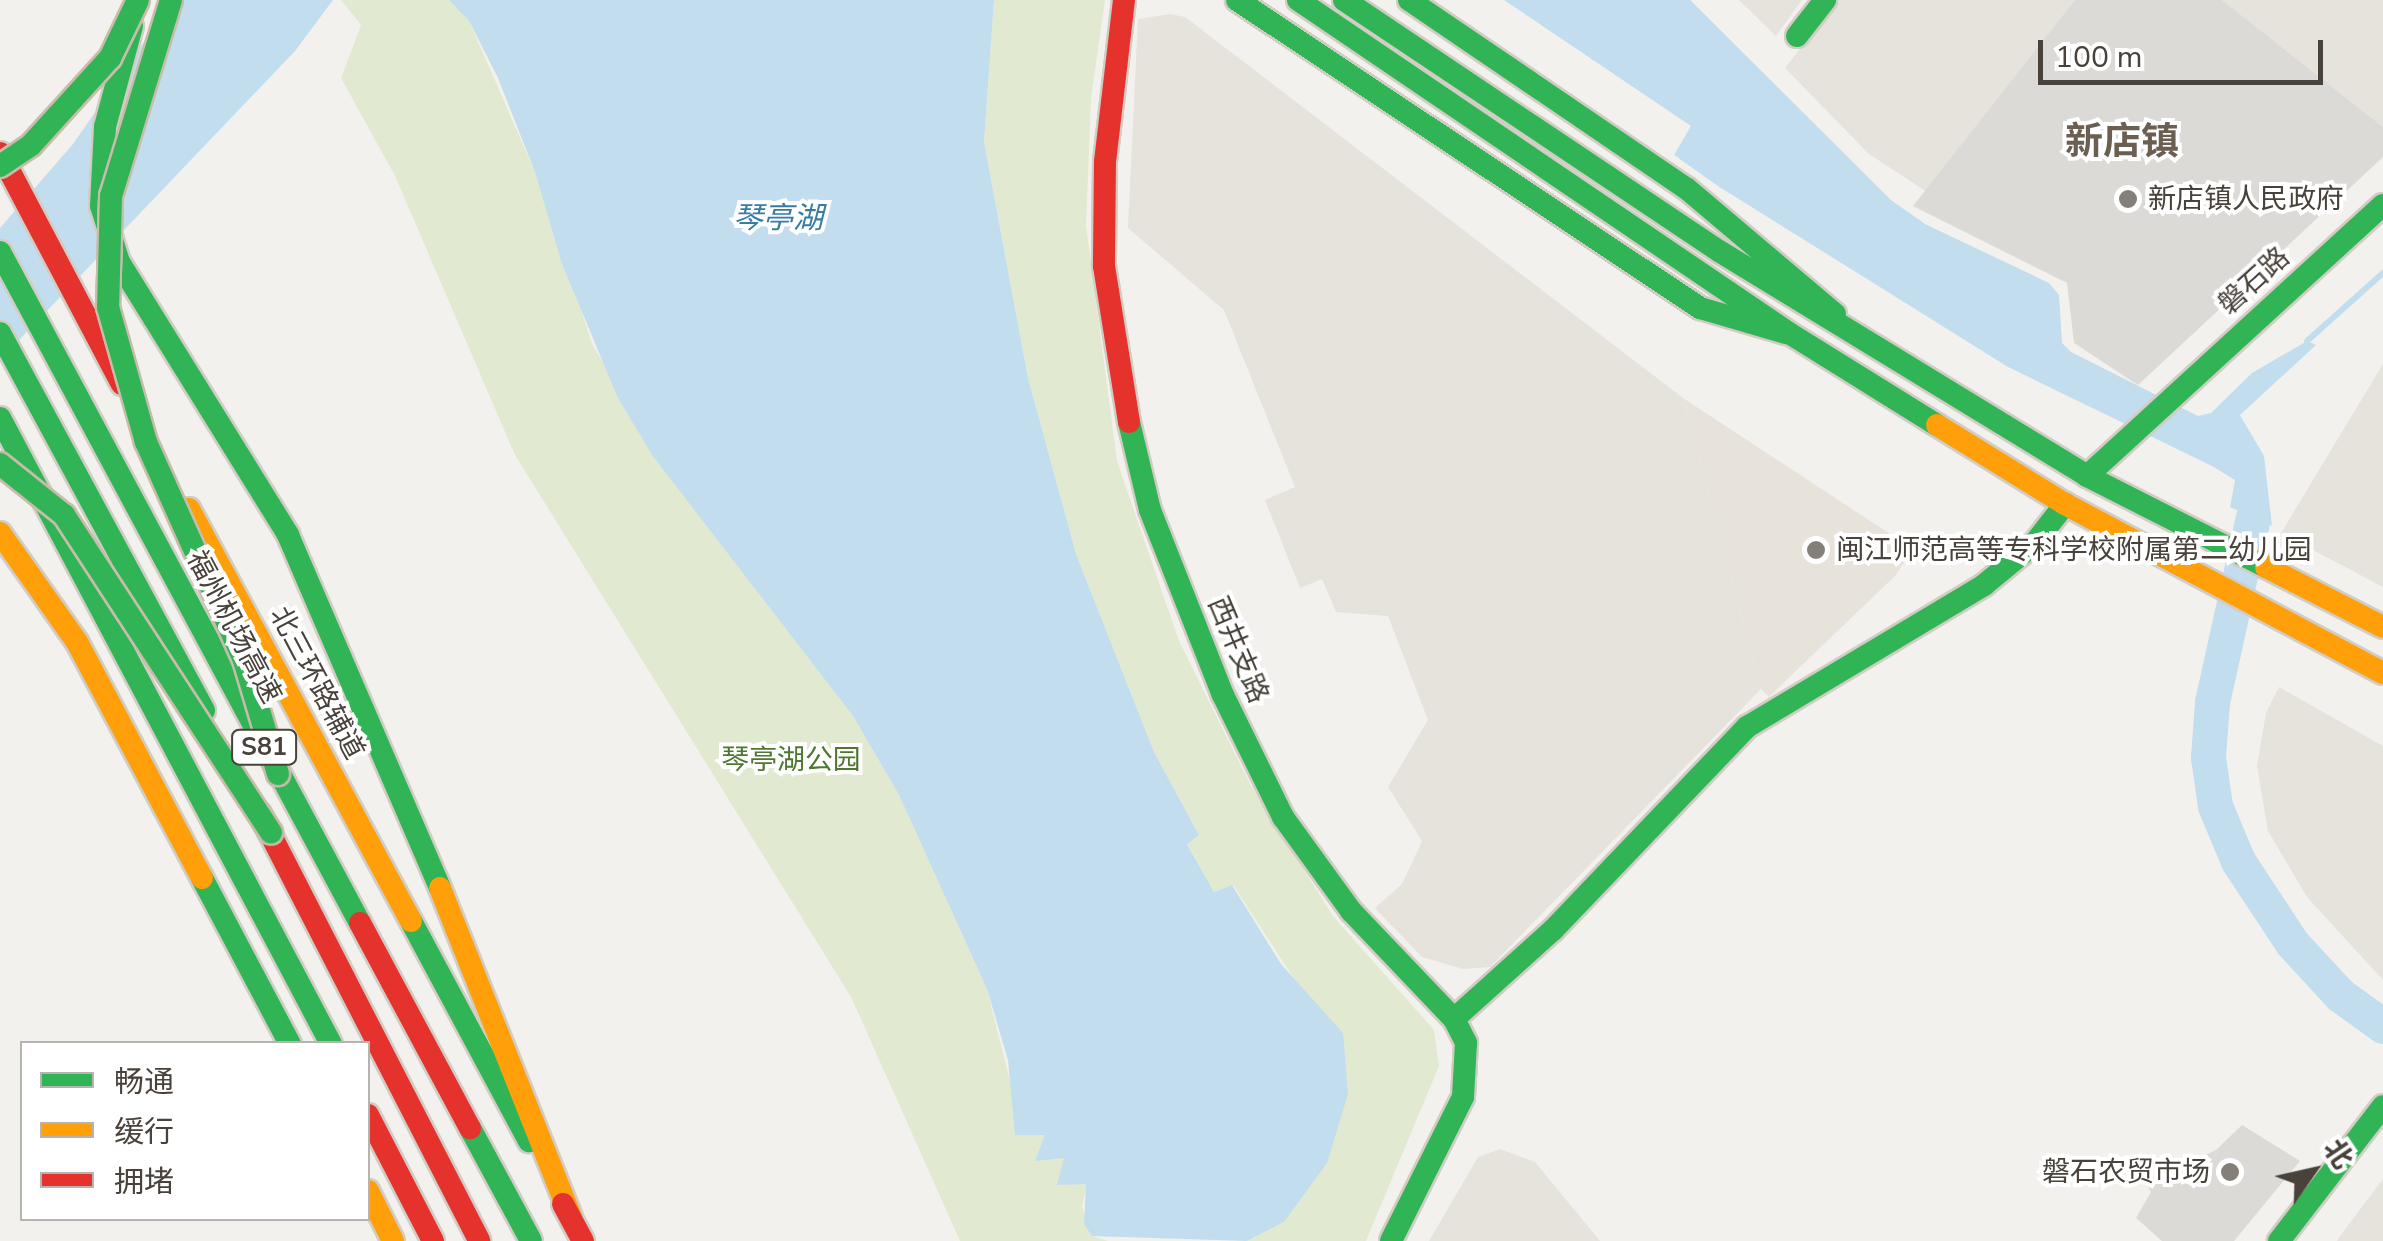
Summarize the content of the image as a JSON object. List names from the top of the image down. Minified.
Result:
{"streets":{"main road":["磐石路","福州机场高速","西井支路","北三环路辅道","S81"]},"districts":["新店镇"],"water":["琴亭湖"],"parks":["琴亭湖公园"],"places":["新店镇人民政府","闽江师范高等专科学校附属第二幼儿园","磐石农贸市场"],"legend":["畅通","缓行","拥堵"],"scale_bar":"100 m","north":"top right"}
